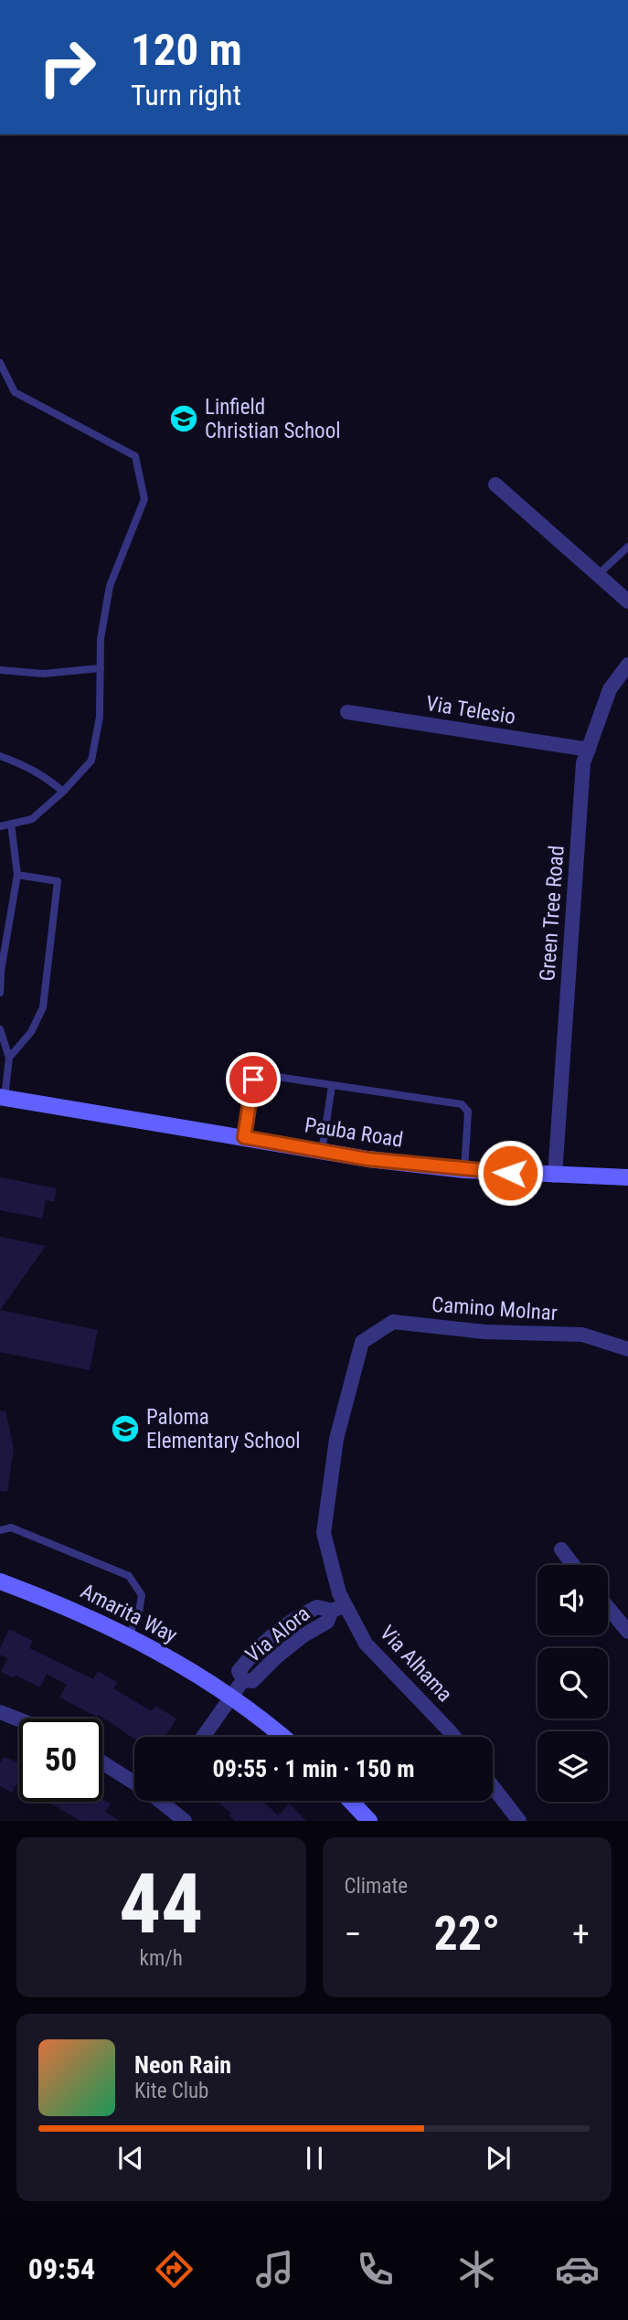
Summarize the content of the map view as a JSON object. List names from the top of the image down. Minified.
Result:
{"streets":{"main road":["Pauba Road","Amarita Way"],"street":["Via Telesio","Green Tree Road","Camino Molnar","Via Alora","Via Alhama"]},"crossings":[["Via Telesio","Green Tree Road"],["Green Tree Road","Pauba Road"],["Camino Molnar","Via Alhama"],["Amarita Way","Via Alora"],["Via Alora","Via Alhama"]],"places":{"school or university":["Linfield Christian School","Paloma Elementary School"]},"page":{"turn":["120 m","Turn right"],"limit":"50","trip":"09:55 · 1 min · 150 m","tile":[["44","km/h"],"Climate"],"heat":["−","22°","+"],"song":["Neon Rain","Kite Club"],"tabs":"09:54"}}
